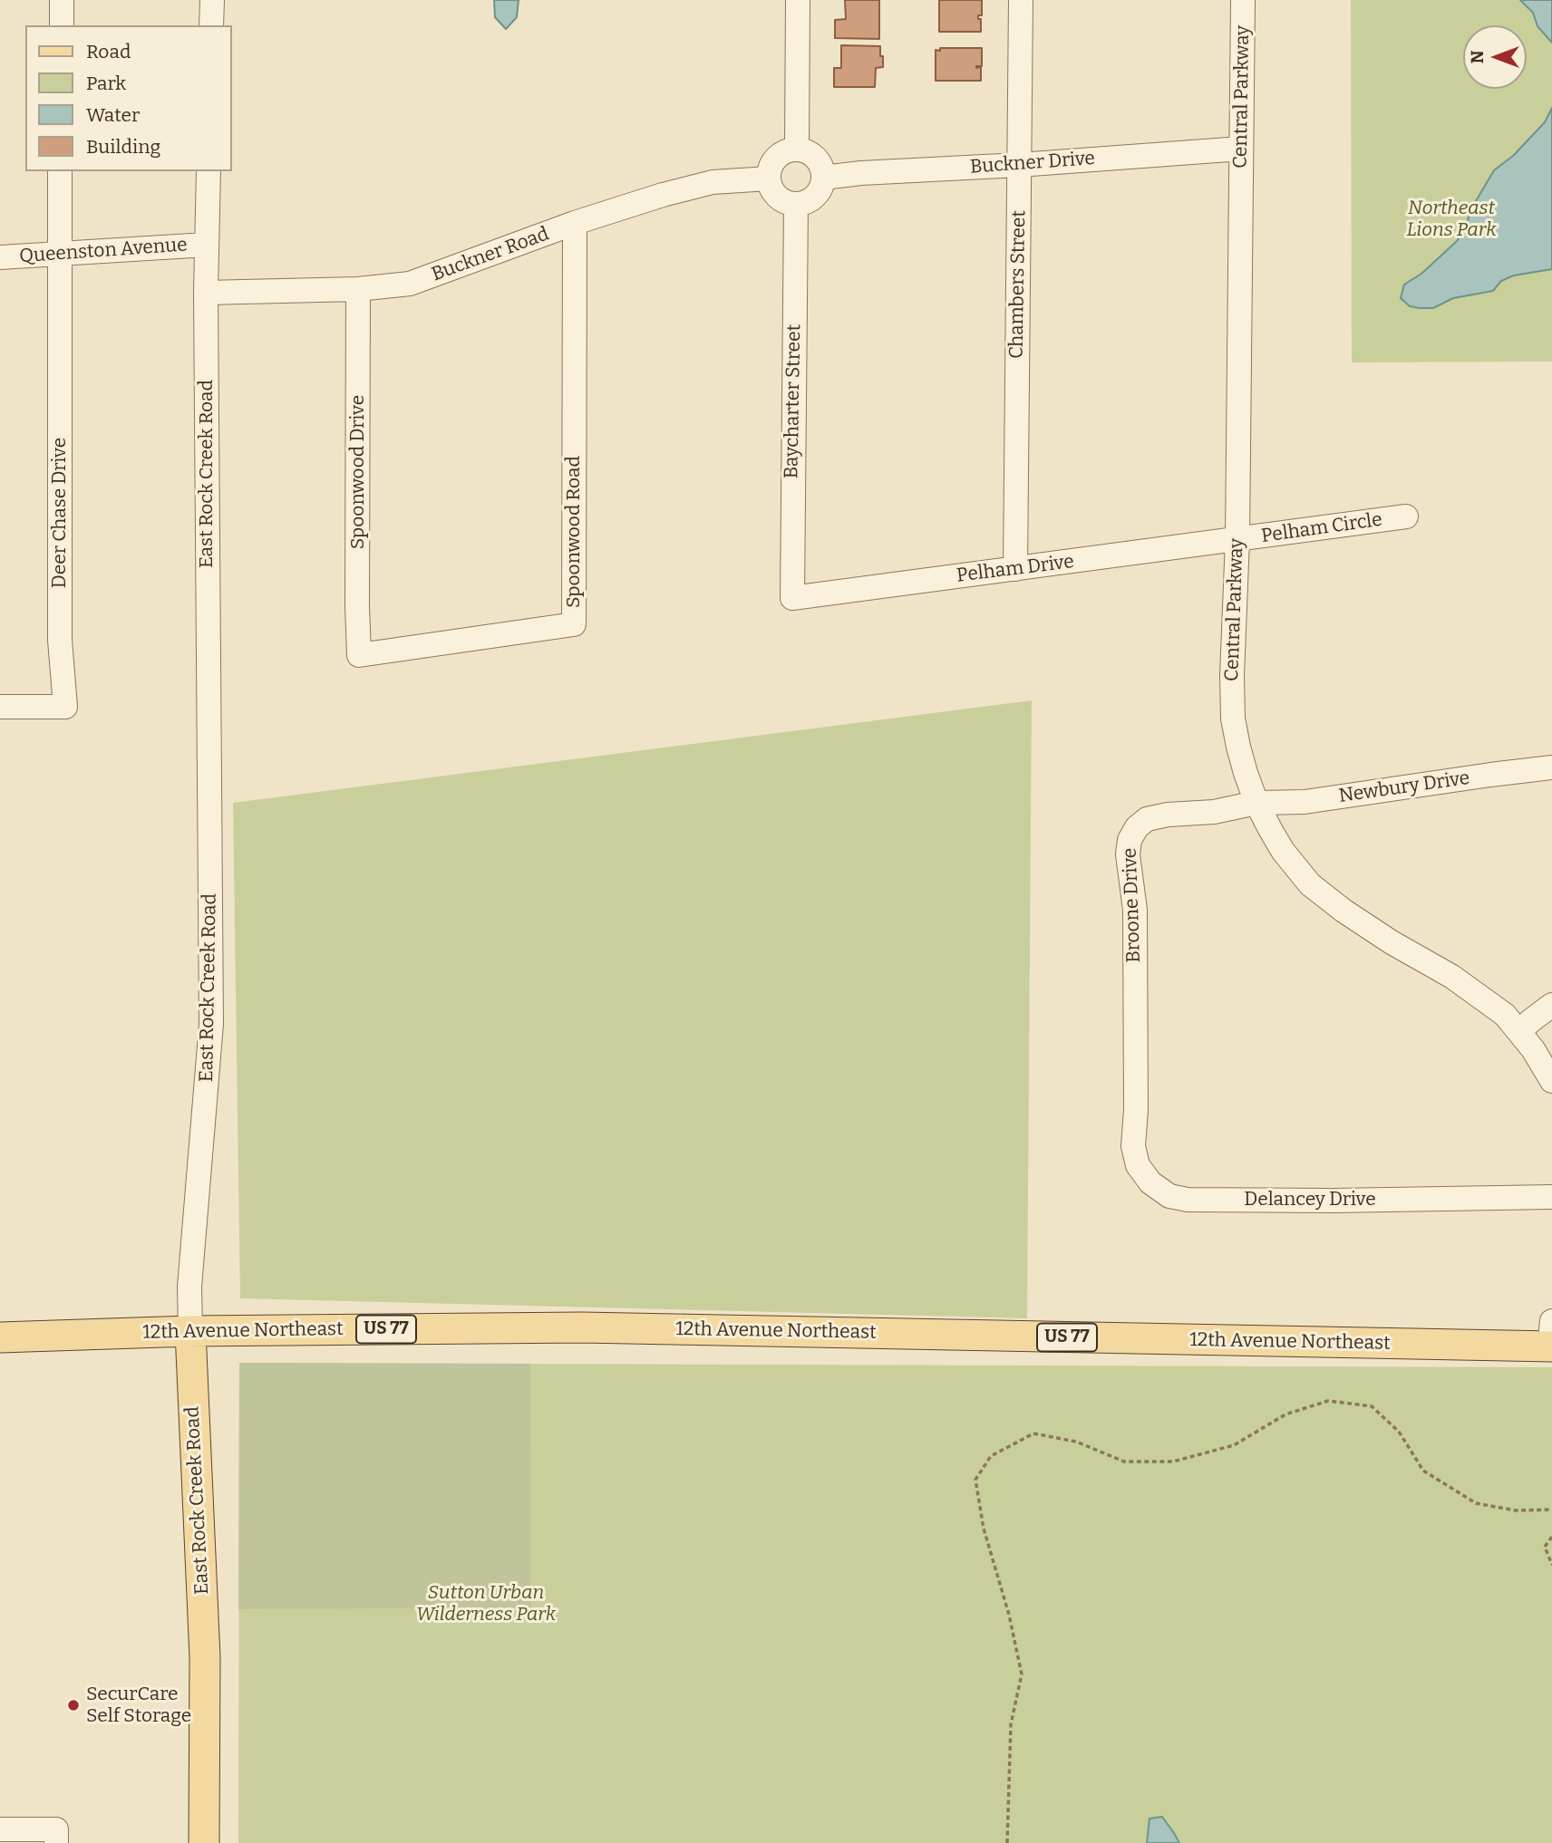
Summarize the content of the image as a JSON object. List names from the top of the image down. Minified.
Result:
{"streets":{"main road":["East Rock Creek Road","US 77","12th Avenue Northeast"],"street":["Central Parkway","Buckner Drive","Queenston Avenue","Buckner Road","Chambers Street","Baycharter Street","Spoonwood Drive","Deer Chase Drive","Pelham Circle","Spoonwood Road","Pelham Drive","Newbury Drive","Broone Drive","Delancey Drive"]},"crossings":[["Central Parkway","Buckner Drive"],["Central Parkway","Pelham Circle"],["Central Parkway","Pelham Drive"],["Central Parkway","Newbury Drive"],["Central Parkway","Broone Drive"],["Buckner Drive","Buckner Road"],["Buckner Drive","Chambers Street"],["Buckner Drive","Baycharter Street"],["Queenston Avenue","East Rock Creek Road"],["Queenston Avenue","Deer Chase Drive"],["Buckner Road","Baycharter Street"],["Buckner Road","Spoonwood Drive"],["Buckner Road","East Rock Creek Road"],["Buckner Road","Spoonwood Road"],["Chambers Street","Pelham Drive"],["Baycharter Street","Pelham Drive"],["Spoonwood Drive","Spoonwood Road"],["East Rock Creek Road","12th Avenue Northeast"],["Pelham Circle","Pelham Drive"],["Newbury Drive","Broone Drive"],["Broone Drive","Delancey Drive"]],"parks":["Northeast Lions Park","Sutton Urban Wilderness Park"],"places":["SecurCare Self Storage"],"legend":["Road","Park","Water","Building"],"north":"left"}
